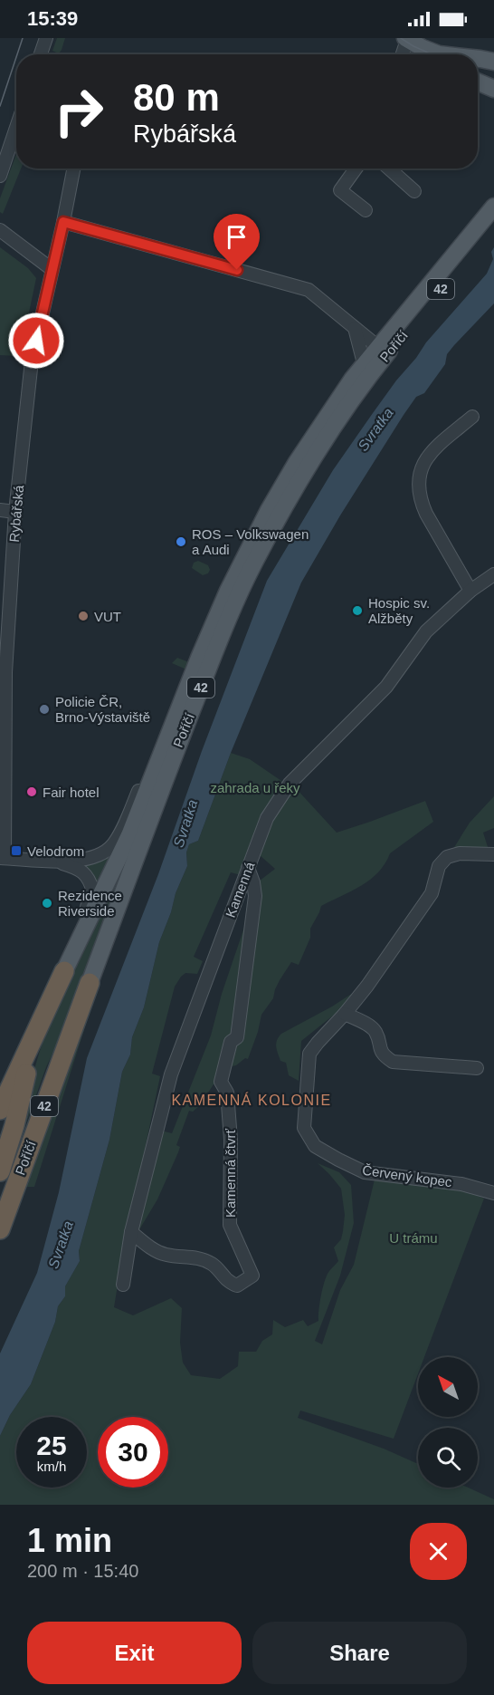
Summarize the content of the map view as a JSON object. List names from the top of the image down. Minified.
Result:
{"streets":{"highway":["42","Poříčí"],"street":["Rybářská","Kamenná","Kamenná čtvrť","Červený kopec"]},"crossings":[["42","Poříčí"],["Poříčí","Rybářská"],["Kamenná","Kamenná čtvrť"]],"districts":["KAMENNÁ KOLONIE"],"water":["Svratka"],"parks":["zahrada u řeky","U trámu"],"places":{"other":["ROS – Volkswagen a Audi","Hospic sv. Alžběty","VUT","Policie ČR, Brno-Výstaviště","Fair hotel","Rezidence Riverside"],"transit":["Velodrom"]},"north":"top left","page":{"status":"15:39","turn":["80 m","Rybářská"],"speed":"25 km/h","limit":"30","heading":["1 min","200 m · 15:40"],"buttons":["Exit","Share"]}}
